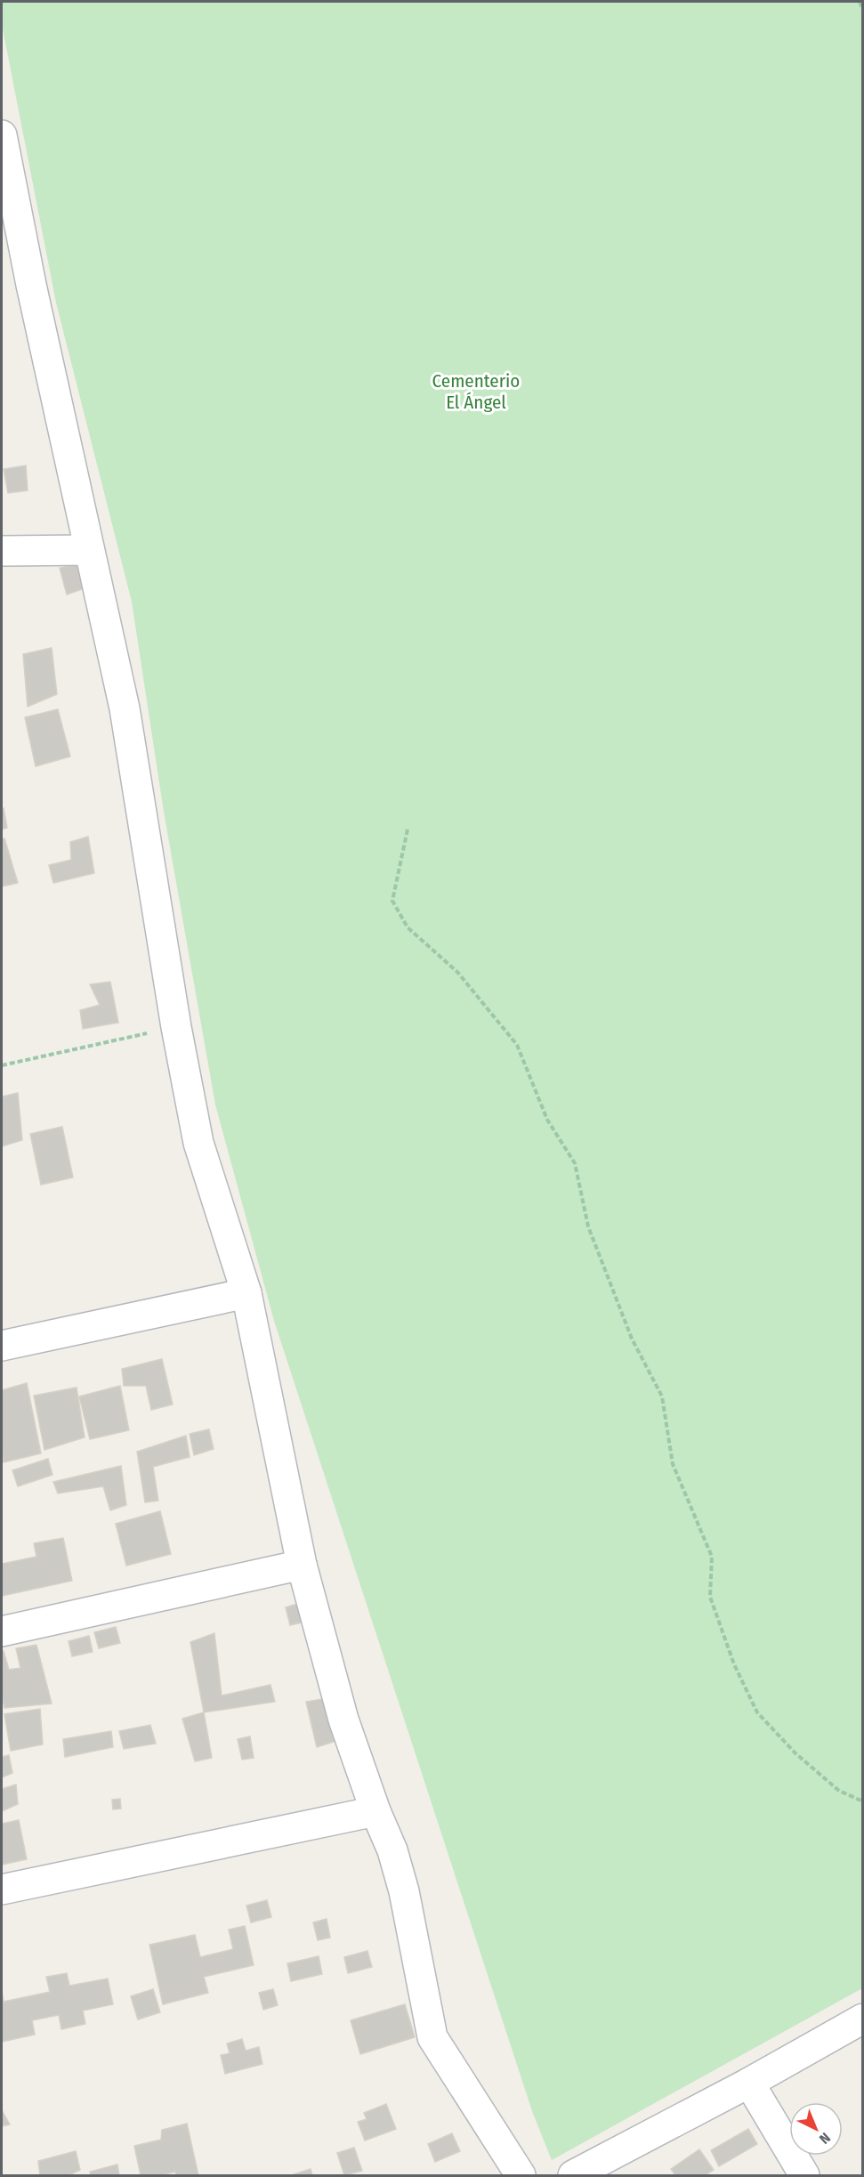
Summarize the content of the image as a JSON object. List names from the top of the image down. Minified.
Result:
{"parks":["Cementerio El Ángel"],"north":"bottom right"}
